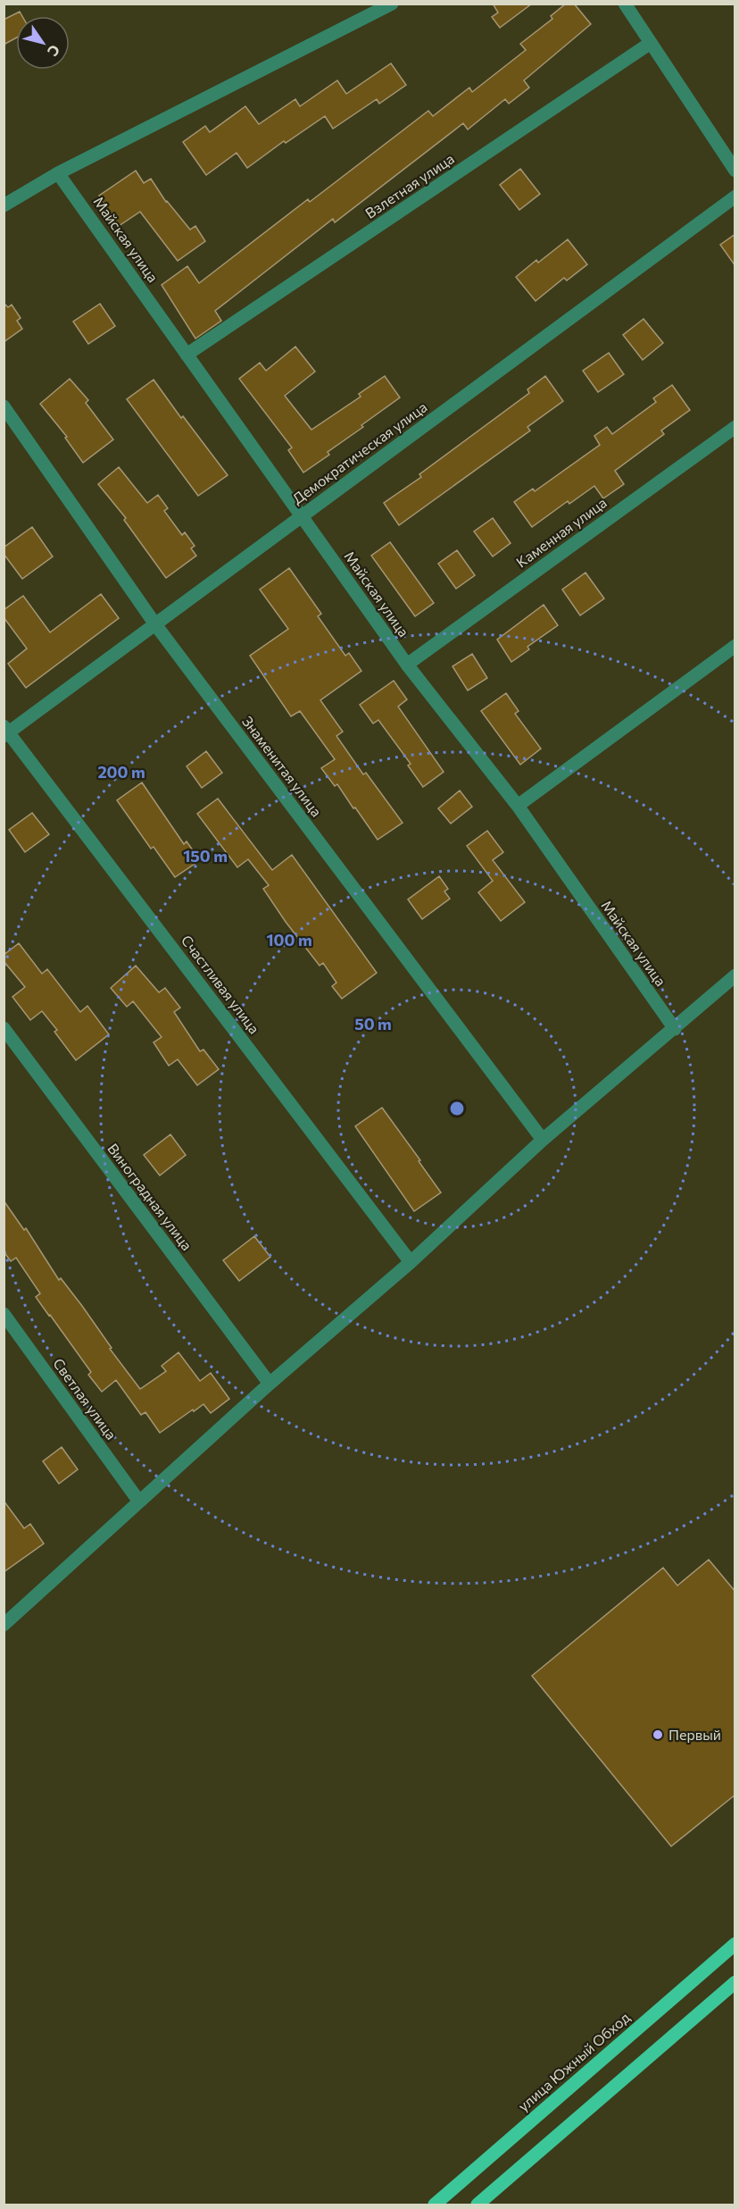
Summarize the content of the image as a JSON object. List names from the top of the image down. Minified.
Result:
{"streets":{"main road":["улица Южный Обход"],"street":["Взлетная улица","Майская улица","Демократическая улица","Каменная улица","Знаменитая улица","Счастливая улица","Виноградная улица","Светлая улица"]},"crossings":[["Взлетная улица","Майская улица"],["Майская улица","Демократическая улица"],["Майская улица","Каменная улица"],["Демократическая улица","Знаменитая улица"],["Демократическая улица","Счастливая улица"]],"places":["Первый"],"north":"bottom right","rings":["200 m","150 m","100 m","50 m"]}
